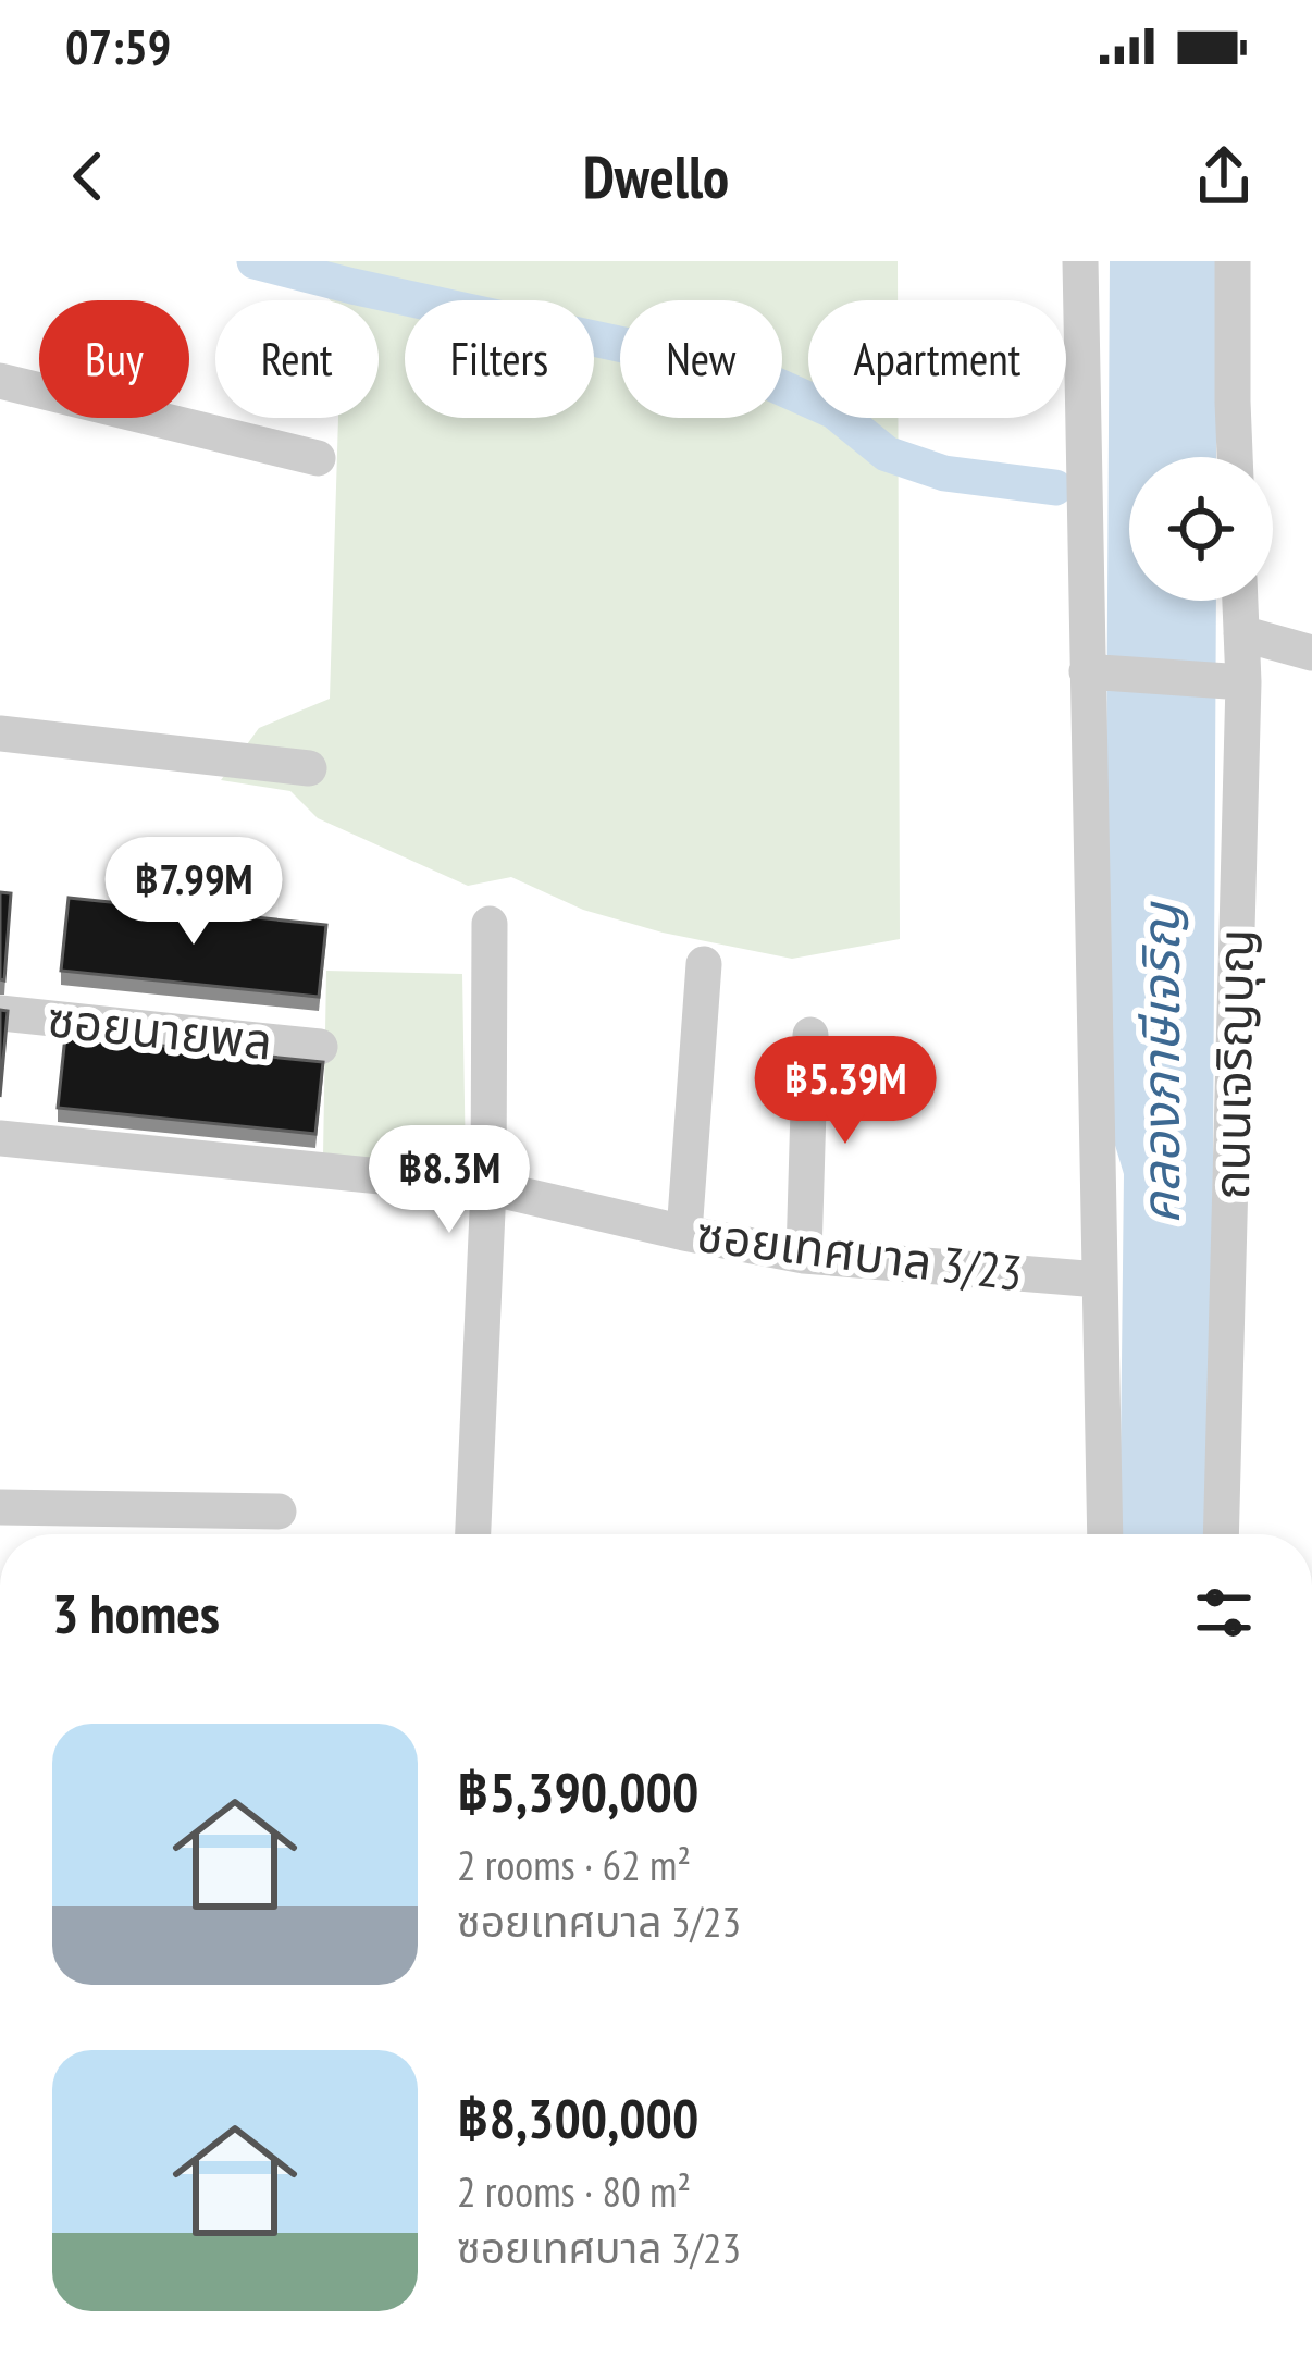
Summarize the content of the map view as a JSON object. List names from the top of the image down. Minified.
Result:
{"streets":{"street":["ซอยนายพล","ถนนเจริญบุญ","ซอยเทศบาล 3/23"]},"water":["คลองภาษีเจริญ"],"page":{"status":"07:59","header":"Dwello","chip":["Buy","Rent","Filters","New","Apartment"],"price":["฿7.99M","฿5.39M","฿8.3M"],"heading":"3 homes","list":[{"name":"฿5,390,000","note":"2 rooms · 62 m² · ซอยเทศบาล 3/23"},{"name":"฿8,300,000","note":"2 rooms · 80 m² · ซอยเทศบาล 3/23"}]}}
